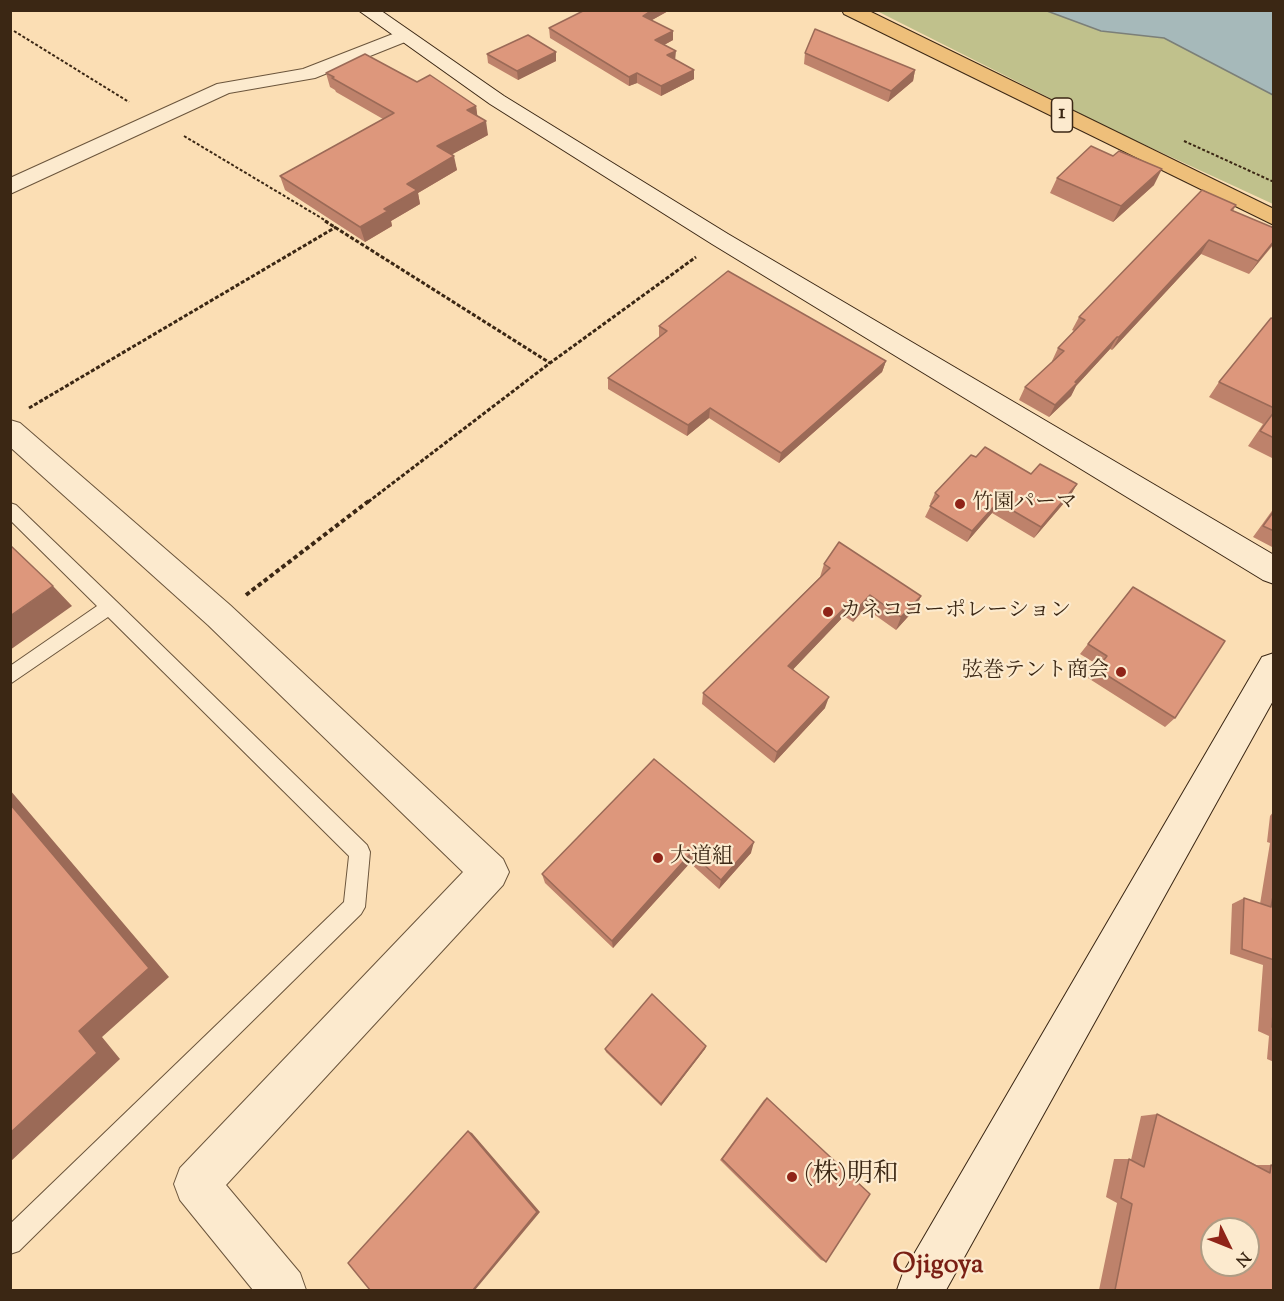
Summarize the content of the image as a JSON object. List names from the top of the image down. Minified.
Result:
{"streets":{"main road":["1"]},"districts":["Ojigoya"],"places":["竹園パーマ","カネココーポレーション","弦巻テント商会","大道組","(株)明和"],"north":"bottom right"}
